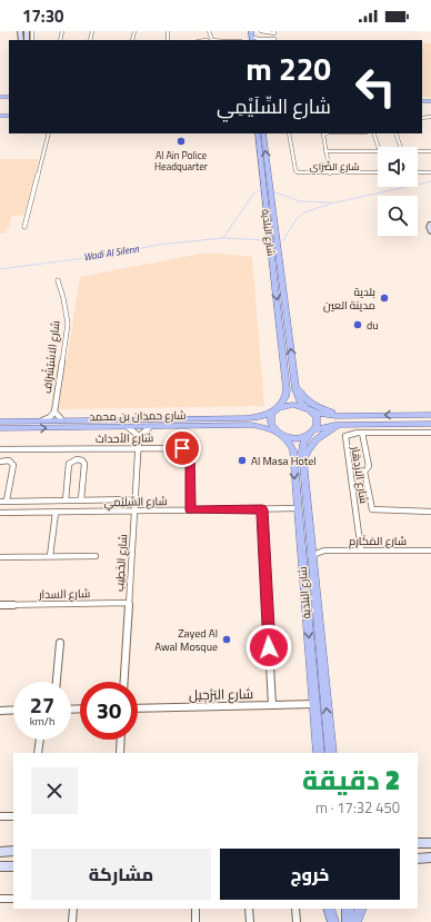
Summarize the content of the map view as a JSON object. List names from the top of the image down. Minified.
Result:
{"streets":{"main road":["شارع البلدية","شارع حمدان بن محمد"],"street":["شارع الصِّرَاي","شارع الاسْتِشْرَاف","شارع الأحداث","شارع الازْدِهَار","شارع السِّلَيْمِي","شارع المَكَارِم","شارع الخَطِيب","شارع السدار","شارع البَرْجِيل"]},"crossings":[["شارع البلدية","شارع حمدان بن محمد"],["شارع البلدية","شارع السِّلَيْمِي"],["شارع البلدية","شارع البَرْجِيل"],["شارع الأحداث","شارع السِّلَيْمِي"],["شارع الأحداث","شارع الخَطِيب"],["شارع الازْدِهَار","شارع المَكَارِم"],["شارع السِّلَيْمِي","شارع الخَطِيب"],["شارع الخَطِيب","شارع السدار"]],"water":["Wadi Al Silenn"],"places":["Al Ain Police Headquarter","بلدية مدينة العين","du","Al Masa Hotel","Zayed Al Awal Mosque"],"page":{"status":"17:30","turn":["220 m","شارع السِّلَيْمِي"],"speed":"27 km/h","limit":"30","heading":["2 دقيقة","450 m · 17:32"],"buttons":["خروج","مشاركة"]}}
